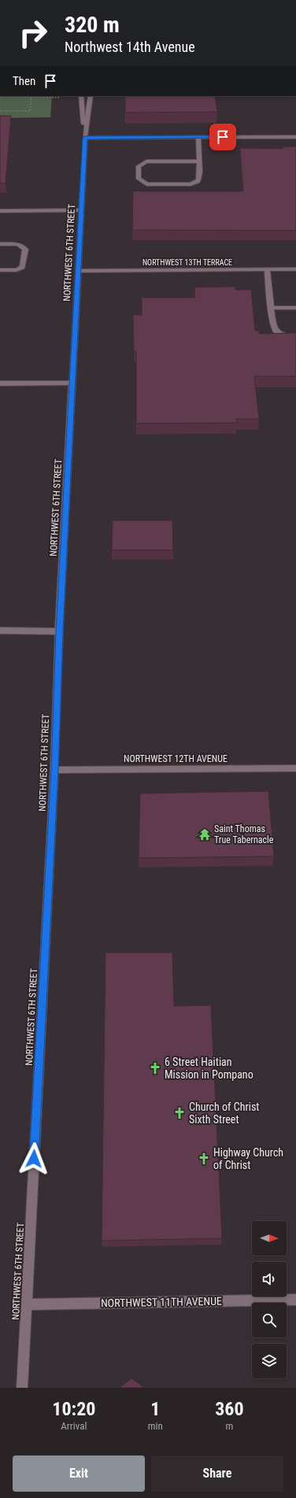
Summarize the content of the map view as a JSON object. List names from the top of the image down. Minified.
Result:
{"streets":{"street":["NORTHWEST 6TH STREET","NORTHWEST 13TH TERRACE","NORTHWEST 12TH AVENUE","NORTHWEST 11TH AVENUE"]},"crossings":[["NORTHWEST 6TH STREET","NORTHWEST 13TH TERRACE"],["NORTHWEST 6TH STREET","NORTHWEST 12TH AVENUE"],["NORTHWEST 6TH STREET","NORTHWEST 11TH AVENUE"]],"places":{"temple":["Saint Thomas True Tabernacle"],"church":["6 Street Haitian Mission in Pompano","Church of Christ Sixth Street","Highway Church of Christ"]},"north":"right","page":{"turn":["320 m","Northwest 14th Avenue"],"then":"Then","eta":["10:20","Arrival","1","min","360","m"],"buttons":["Exit","Share"]}}
